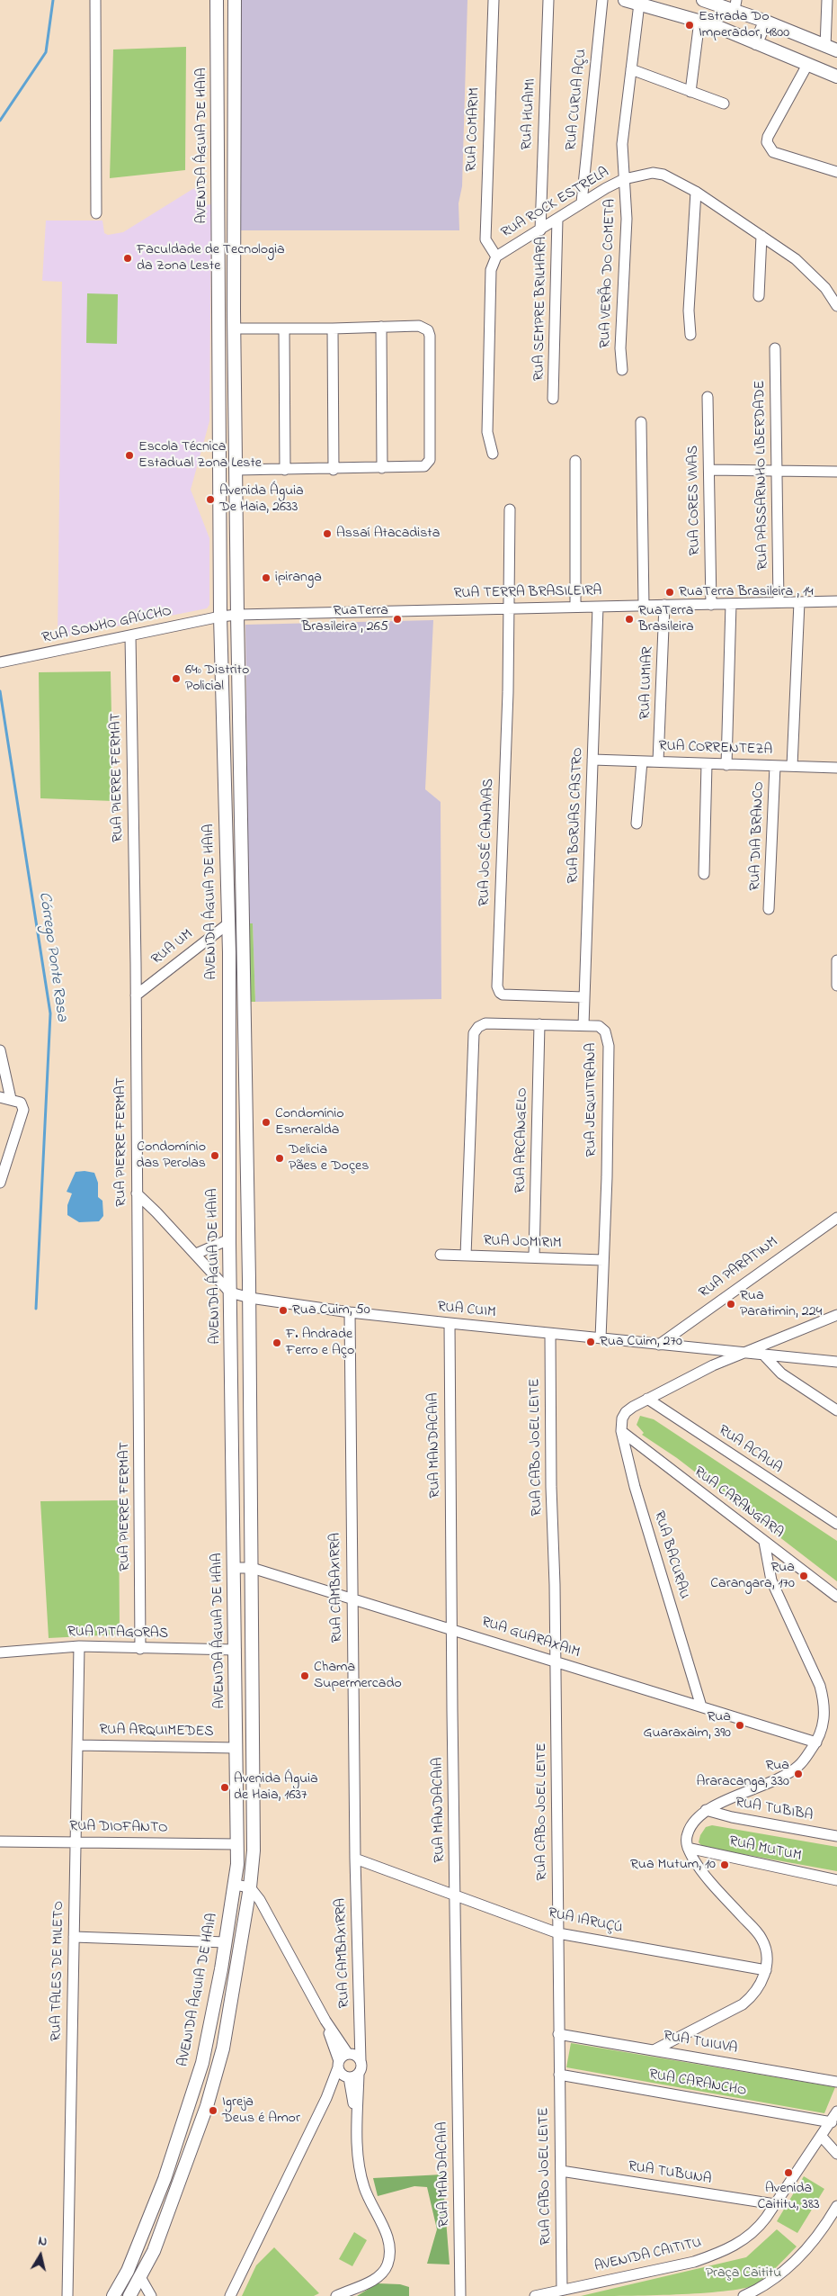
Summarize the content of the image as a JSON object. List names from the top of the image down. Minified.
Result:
{"streets":{"main road":["AVENIDA ÁGUIA DE HAIA"],"street":["RUA CURUA AÇU","RUA HUAIMI","RUA COMARIM","RUA ROCK ESTRELA","RUA VERÃO DO COMETA","RUA SEMPRE BRILHARA","RUA PASSARINHO LIBERDADE","RUA CORES VIVAS","RUA TERRA BRASILEIRA","RUA SONHO GAÚCHO","RUA LUMIAR","RUA CORRENTEZA","RUA PIERRE FERMAT","RUA BORJAS CASTRO","RUA DIA BRANCO","RUA JOSÉ CANAVAS","RUA UM","RUA JEQUITIRANA","RUA ARCANGELO","RUA JOMIRIM","RUA PARATINM","RUA CUIM","RUA MANDACAIA","RUA CABO JOEL LEITE","RUA ACAUA","RUA CARANGARA","RUA BACURAU","RUA CAMBAXIRRA","RUA PITAGORAS","RUA GUARAXAIM","RUA ARQUIMEDES","RUA TUBIBA","RUA DIOFANTO","RUA MUTUM","RUA IARUÇÚ","RUA TALES DE MILETO","RUA TUIUVA","RUA CARANCHO","RUA TUBUNA","AVENIDA CAITITU"]},"crossings":[["RUA CURUA AÇU","RUA ROCK ESTRELA"],["RUA HUAIMI","RUA ROCK ESTRELA"],["RUA COMARIM","RUA ROCK ESTRELA"],["AVENIDA ÁGUIA DE HAIA","RUA TERRA BRASILEIRA"],["AVENIDA ÁGUIA DE HAIA","RUA SONHO GAÚCHO"],["AVENIDA ÁGUIA DE HAIA","RUA UM"],["AVENIDA ÁGUIA DE HAIA","RUA CUIM"],["AVENIDA ÁGUIA DE HAIA","RUA PITAGORAS"],["AVENIDA ÁGUIA DE HAIA","RUA GUARAXAIM"],["AVENIDA ÁGUIA DE HAIA","RUA ARQUIMEDES"],["AVENIDA ÁGUIA DE HAIA","RUA DIOFANTO"],["RUA ROCK ESTRELA","RUA VERÃO DO COMETA"],["RUA ROCK ESTRELA","RUA SEMPRE BRILHARA"],["RUA PASSARINHO LIBERDADE","RUA TERRA BRASILEIRA"],["RUA CORES VIVAS","RUA TERRA BRASILEIRA"],["RUA TERRA BRASILEIRA","RUA SONHO GAÚCHO"],["RUA TERRA BRASILEIRA","RUA LUMIAR"],["RUA TERRA BRASILEIRA","RUA BORJAS CASTRO"],["RUA TERRA BRASILEIRA","RUA JOSÉ CANAVAS"],["RUA SONHO GAÚCHO","RUA PIERRE FERMAT"],["RUA LUMIAR","RUA CORRENTEZA"],["RUA CORRENTEZA","RUA BORJAS CASTRO"],["RUA CORRENTEZA","RUA DIA BRANCO"],["RUA PIERRE FERMAT","RUA UM"],["RUA PIERRE FERMAT","RUA PITAGORAS"],["RUA BORJAS CASTRO","RUA JOSÉ CANAVAS"],["RUA BORJAS CASTRO","RUA JEQUITIRANA"],["RUA JEQUITIRANA","RUA ARCANGELO"],["RUA JEQUITIRANA","RUA JOMIRIM"],["RUA JEQUITIRANA","RUA CUIM"],["RUA ARCANGELO","RUA JOMIRIM"],["RUA PARATINM","RUA CUIM"],["RUA CUIM","RUA MANDACAIA"],["RUA CUIM","RUA CABO JOEL LEITE"],["RUA CUIM","RUA CAMBAXIRRA"],["RUA MANDACAIA","RUA GUARAXAIM"],["RUA MANDACAIA","RUA IARUÇÚ"],["RUA CABO JOEL LEITE","RUA GUARAXAIM"],["RUA CABO JOEL LEITE","RUA IARUÇÚ"],["RUA CABO JOEL LEITE","RUA TUIUVA"],["RUA CABO JOEL LEITE","RUA CARANCHO"],["RUA CABO JOEL LEITE","RUA TUBUNA"],["RUA CABO JOEL LEITE","AVENIDA CAITITU"],["RUA ACAUA","RUA BACURAU"],["RUA CARANGARA","RUA BACURAU"],["RUA BACURAU","RUA GUARAXAIM"],["RUA CAMBAXIRRA","RUA GUARAXAIM"],["RUA CAMBAXIRRA","RUA IARUÇÚ"],["RUA PITAGORAS","RUA TALES DE MILETO"],["RUA ARQUIMEDES","RUA TALES DE MILETO"],["RUA DIOFANTO","RUA TALES DE MILETO"],["RUA CARANCHO","AVENIDA CAITITU"],["RUA TUBUNA","AVENIDA CAITITU"]],"water":["Córrego Ponte Rasa"],"parks":["Praça Caititu"],"places":["Estrada Do Imperador, 4800","Faculdade de Tecnologia da Zona Leste","Escola Técnica Estadual Zona Leste","Avenida Águia De Haia, 2633","Assaí Atacadista","ipiranga","RuaTerra Brasileira , 14","RuaTerra Brasileira , 265","RuaTerra Brasileira","64º Distrito Policial","Condomínio Esmeralda","Condomínio das Perolas","Delicia Pães e Doçes","Rua Paratimin, 224","Rua Cuim, 50","Rua Cuim, 270","F. Andrade Ferro e Aço","Rua Carangara, 170","Chama Supermercado","Rua Guaraxaim, 390","Rua Araracanga, 330","Avenida Águia de Haia, 1637","Rua Mutum, 10","Igreja Deus é Amor","Avenida Caititu, 383"],"north":"top"}
